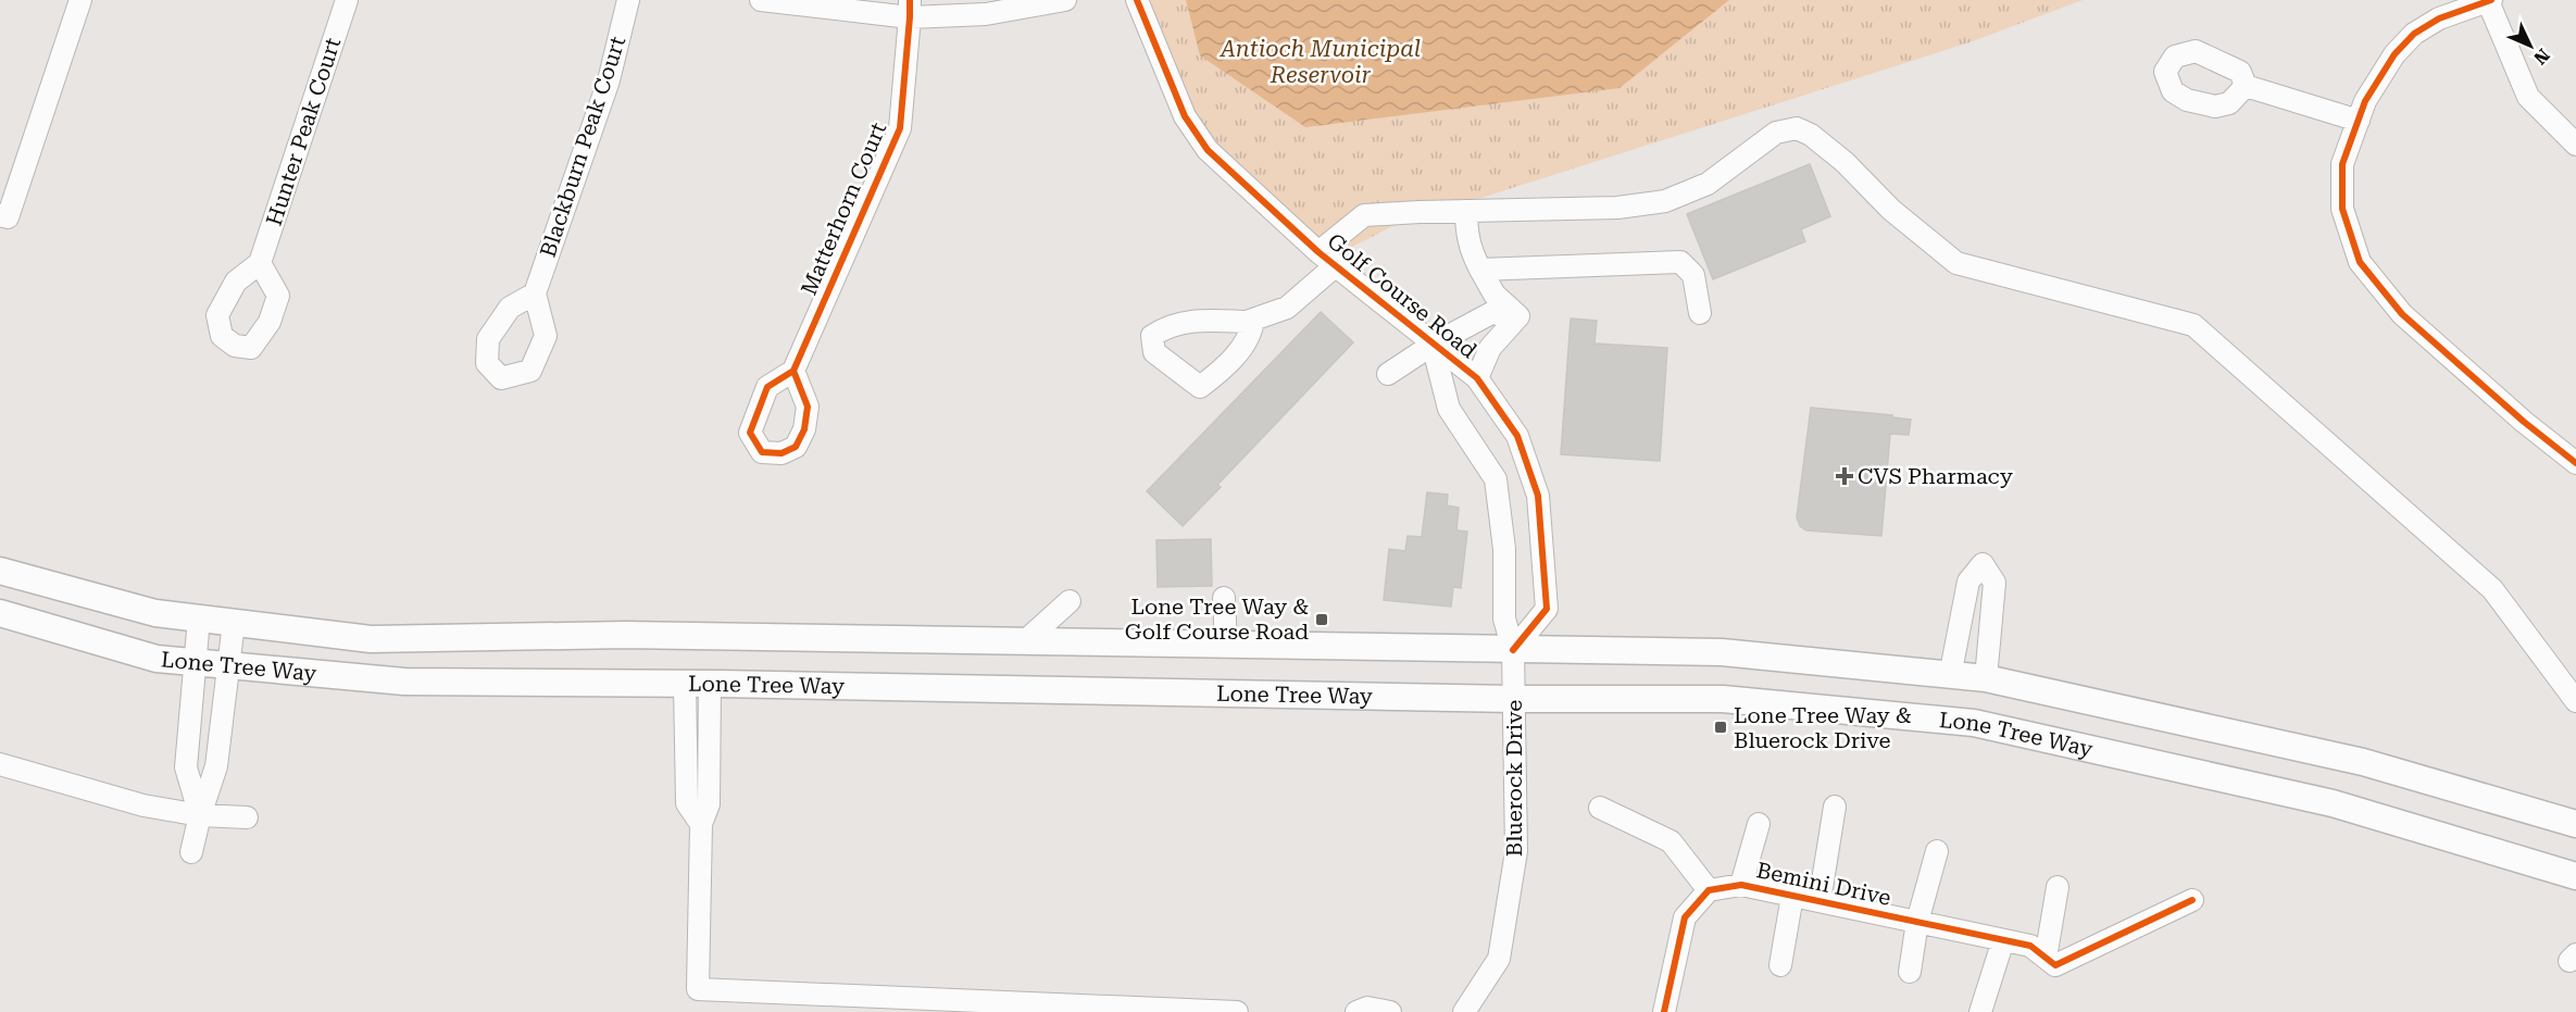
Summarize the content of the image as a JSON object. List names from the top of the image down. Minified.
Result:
{"streets":{"main road":["Lone Tree Way"],"street":["Hunter Peak Court","Blackburn Peak Court","Matterhorn Court","Golf Course Road","Bluerock Drive","Bemini Drive"]},"crossings":[["Golf Course Road","Lone Tree Way"],["Golf Course Road","Bluerock Drive"],["Lone Tree Way","Bluerock Drive"]],"water":["Antioch Municipal Reservoir"],"places":{"health":["CVS Pharmacy"],"transit":["Lone Tree Way & Golf Course Road","Lone Tree Way & Bluerock Drive"]},"north":"bottom right"}
